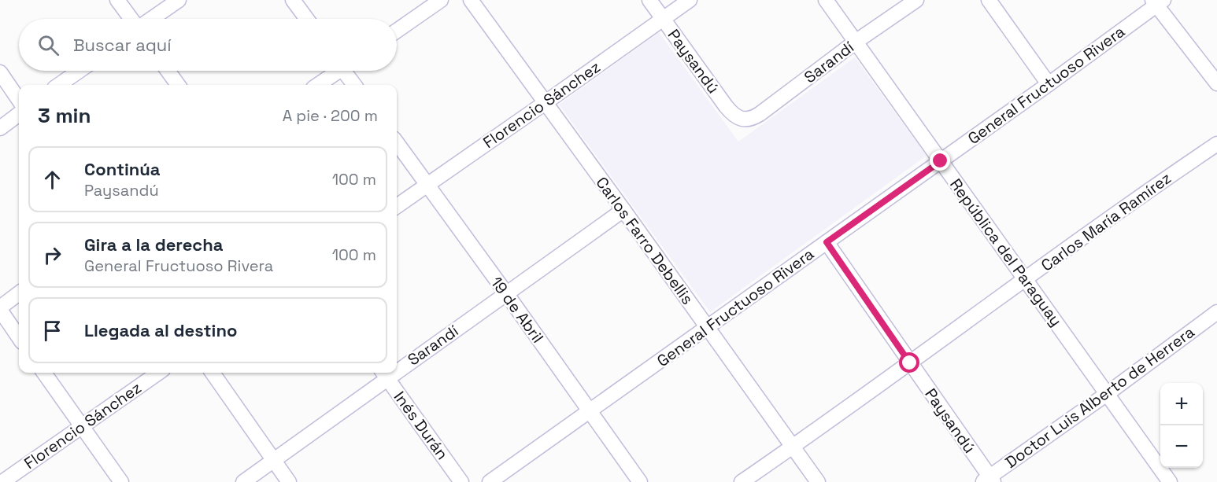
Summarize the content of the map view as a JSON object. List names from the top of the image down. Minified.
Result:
{"streets":{"street":["Paysandú","Sarandí","General Fructuoso Rivera","Florencio Sánchez","Carlos María Ramírez","Carlos Farro Debellis","República del Paraguay","19 de Abril","Doctor Luis Alberto de Herrera","Inés Durán"]},"crossings":[["Paysandú","Sarandí"],["Paysandú","General Fructuoso Rivera"],["Paysandú","Florencio Sánchez"],["Paysandú","Carlos María Ramírez"],["Paysandú","Doctor Luis Alberto de Herrera"],["Sarandí","Carlos Farro Debellis"],["Sarandí","República del Paraguay"],["Sarandí","19 de Abril"],["Sarandí","Inés Durán"],["General Fructuoso Rivera","Carlos Farro Debellis"],["General Fructuoso Rivera","República del Paraguay"],["General Fructuoso Rivera","19 de Abril"],["Florencio Sánchez","Carlos Farro Debellis"],["Florencio Sánchez","19 de Abril"],["Carlos María Ramírez","Carlos Farro Debellis"],["Carlos María Ramírez","República del Paraguay"],["República del Paraguay","Doctor Luis Alberto de Herrera"]],"page":{"search":"Buscar aquí","heading":["3 min","A pie · 200 m"],"list":[["Continúa","Paysandú","100 m"],["Gira a la derecha","General Fructuoso Rivera","100 m"],"Llegada al destino"],"map_buttons":["+","−"]}}
